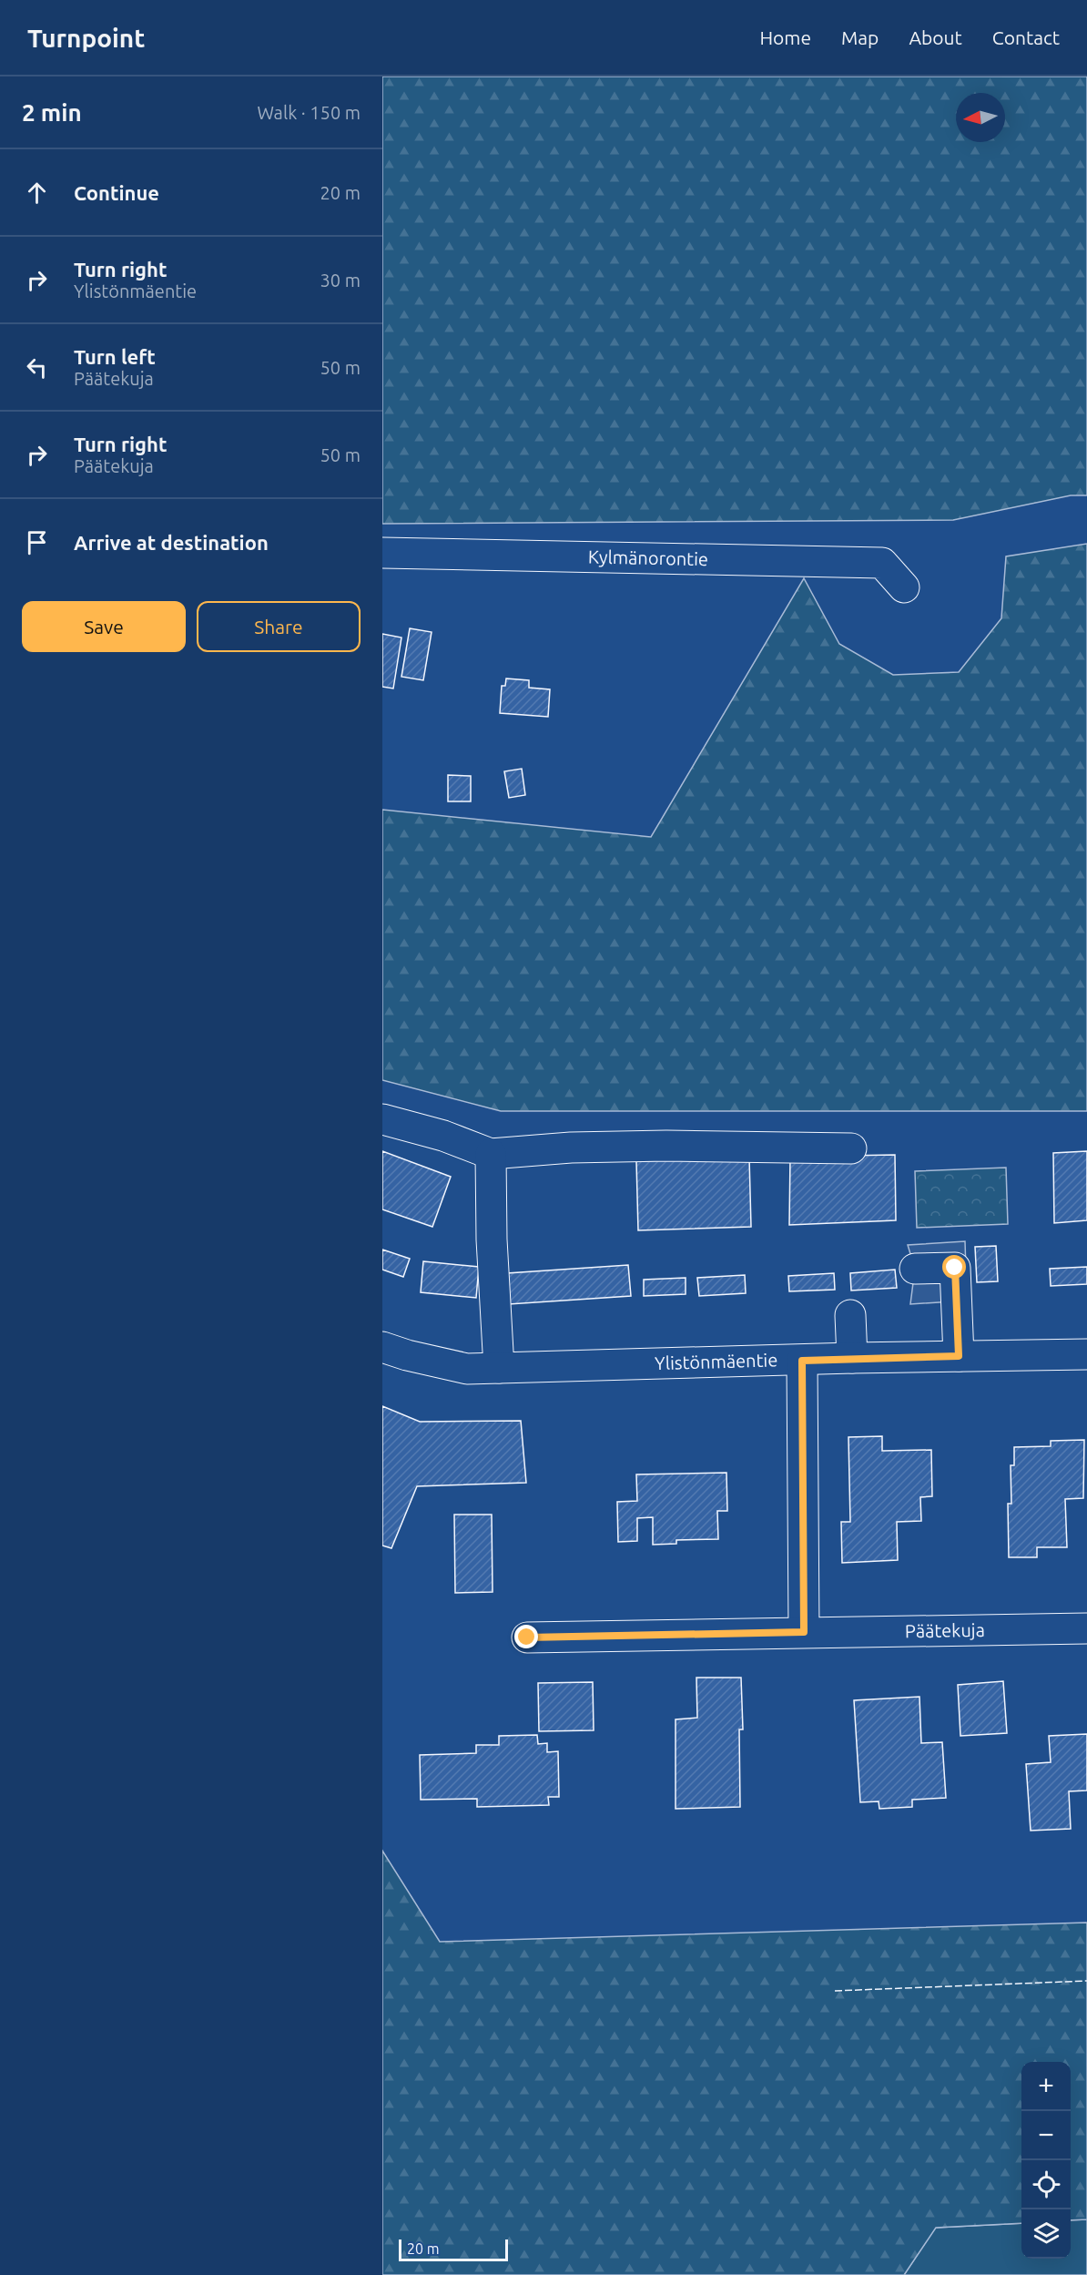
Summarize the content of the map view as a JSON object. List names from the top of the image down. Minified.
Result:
{"streets":{"street":["Kylmänorontie","Ylistönmäentie","Päätekuja"]},"scale_bar":"20 m","north":"left","page":{"header":"Turnpoint","nav":["Home","Map","About","Contact"],"heading":["2 min","Walk · 150 m"],"list":[["Continue","20 m"],["Turn right","Ylistönmäentie","30 m"],["Turn left","Päätekuja","50 m"],["Turn right","Päätekuja","50 m"],"Arrive at destination"],"buttons":["Save","Share"],"map_buttons":["+","−"],"scale":"20 m"}}
